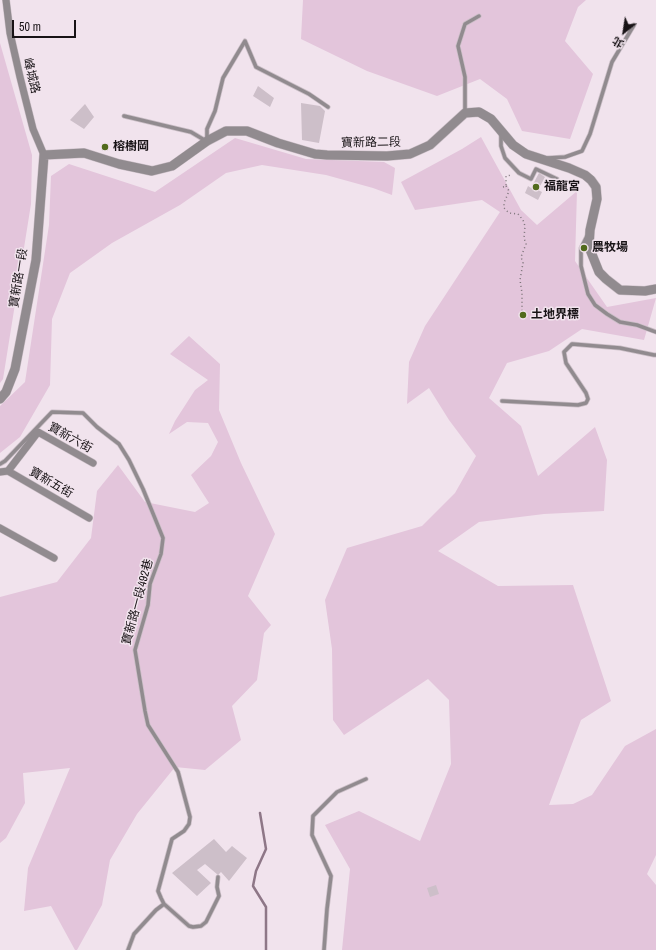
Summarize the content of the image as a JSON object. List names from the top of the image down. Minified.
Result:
{"streets":{"street":["峰城路","寶新路二段","寶新路一段","寶新六街","寶新五街"],"lane":["寶新路一段492巷"]},"crossings":[["峰城路","寶新路二段"],["峰城路","寶新路一段"],["寶新路二段","寶新路一段"],["寶新六街","寶新五街"]],"places":["榕樹岡","福龍宮","農牧場","土地界標"],"scale_bar":"50 m","north":"bottom left"}
